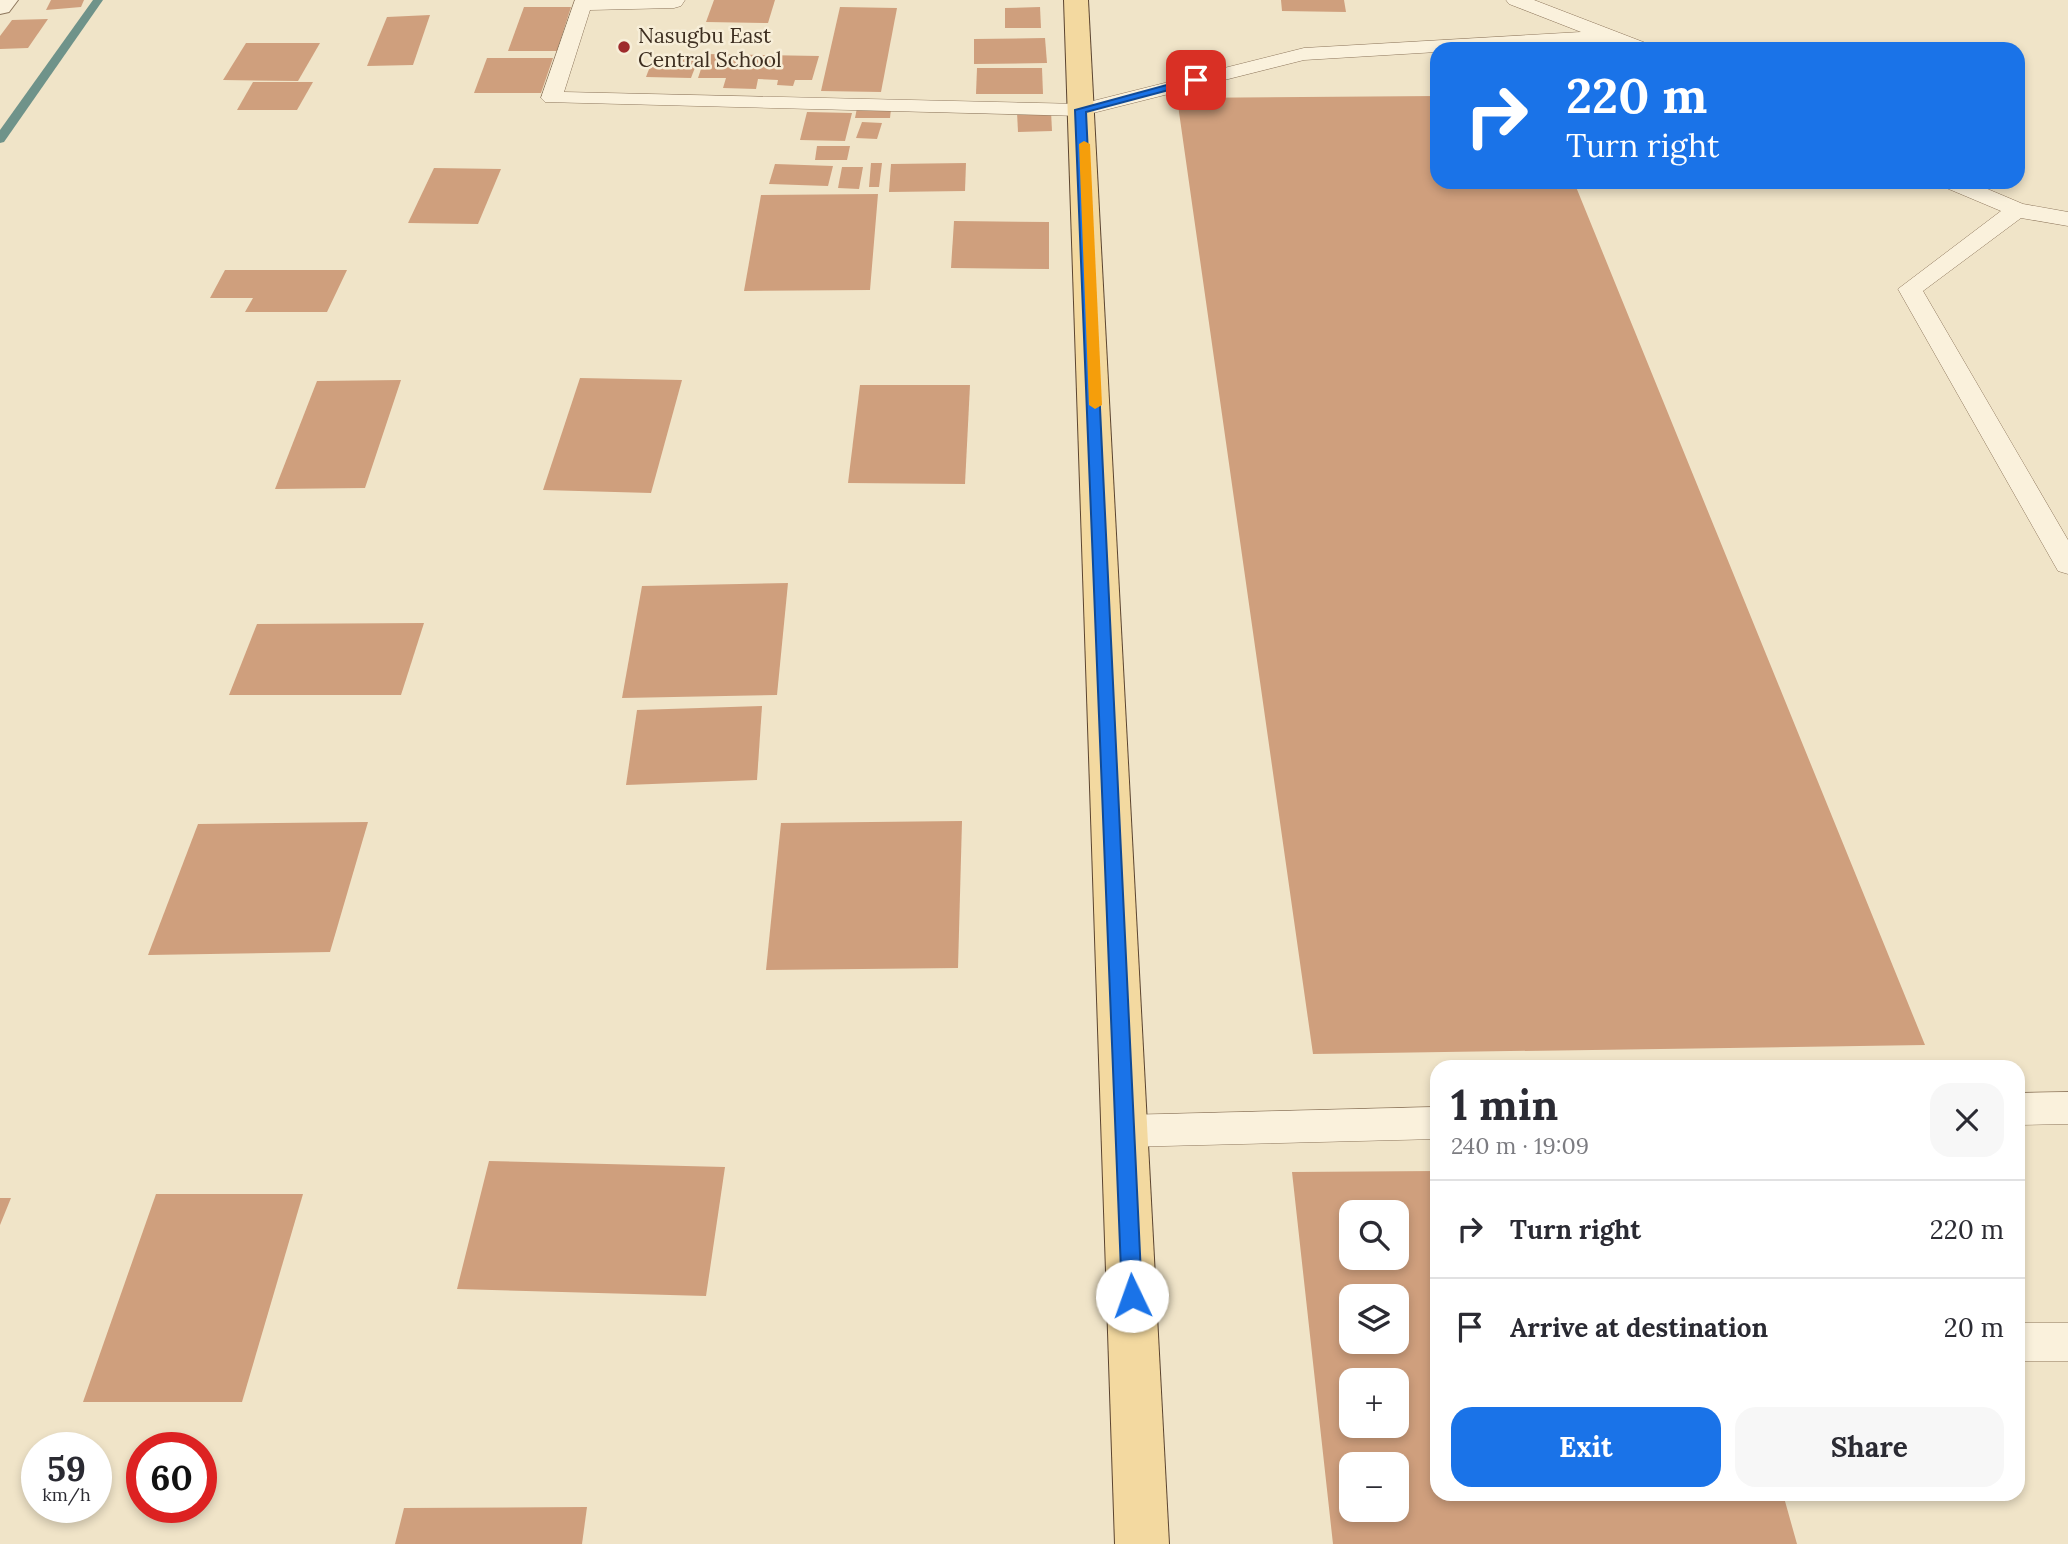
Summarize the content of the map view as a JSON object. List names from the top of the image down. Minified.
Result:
{"places":["Nasugbu East Central School"],"page":{"turn":["220 m","Turn right"],"heading":["1 min","240 m · 19:09"],"list":[{"name":"Turn right","value":"220 m"},{"name":"Arrive at destination","value":"20 m"}],"map_buttons":["+","−"],"buttons":["Exit","Share"],"speed":"59 km/h","limit":"60"}}
